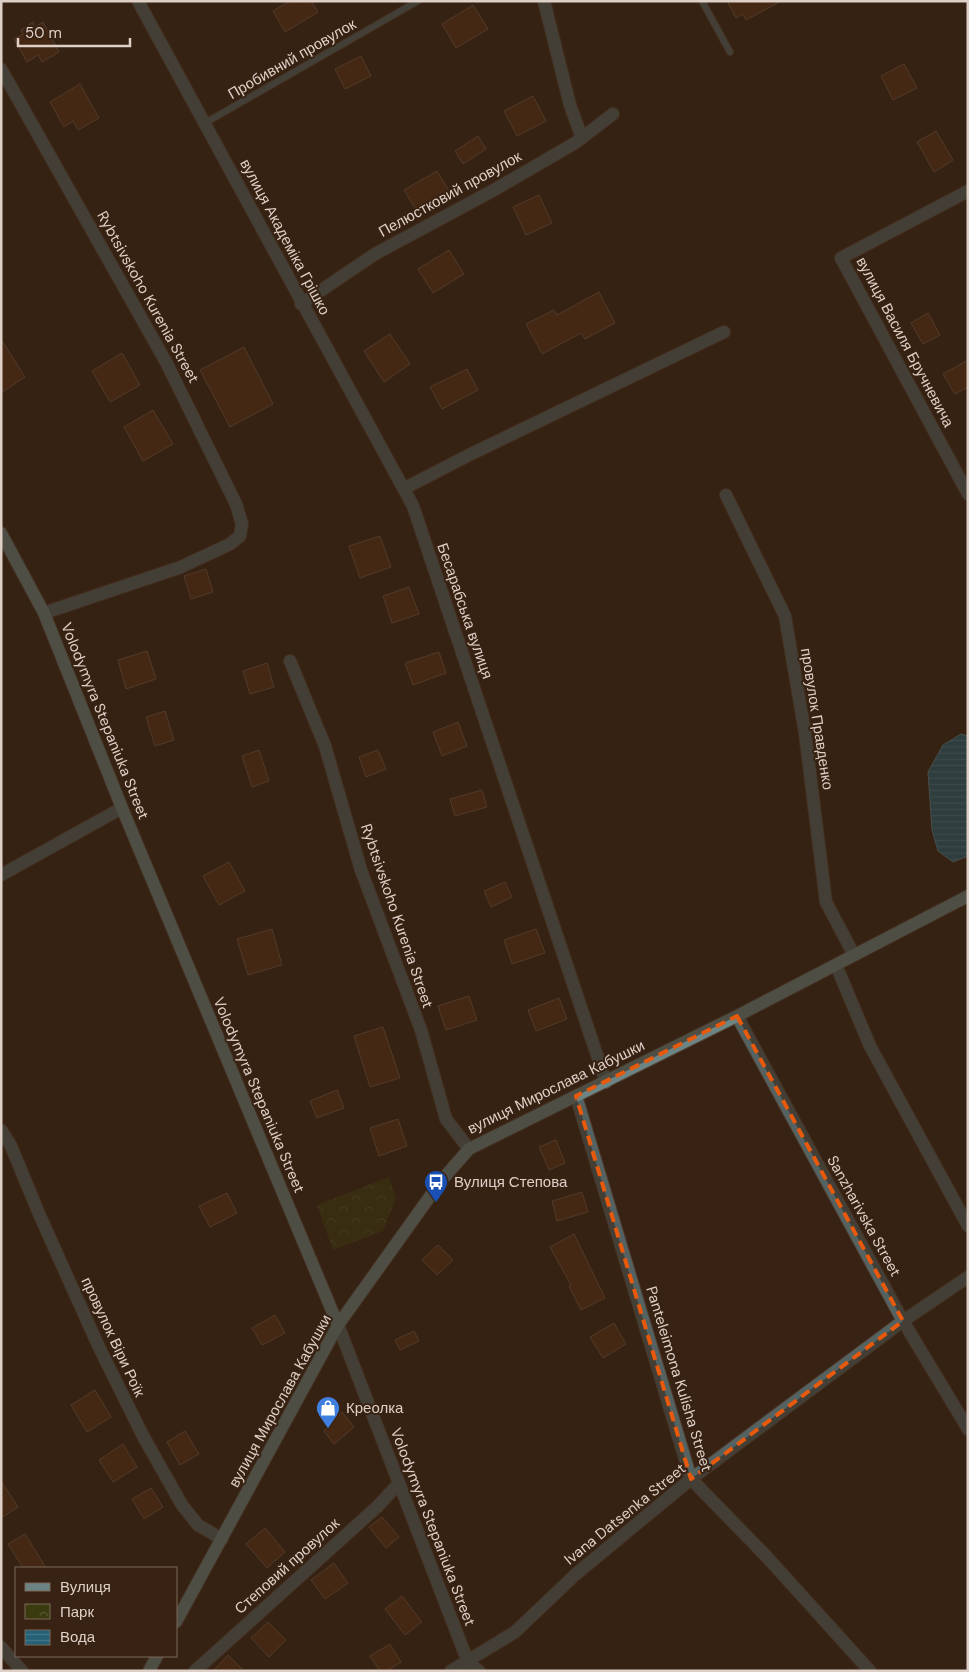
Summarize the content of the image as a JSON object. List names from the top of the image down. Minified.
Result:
{"streets":{"street":["Пелюстковий провулок","вулиця Академіка Грішко","Rybtsivskoho Kurenia Street","вулиця Василя Бручневича","Бесарабська вулиця","провулок Правденко","Volodymyra Stepaniuka Street","вулиця Мирослава Кабушки","Sanzharivska Street","провулок Віри Роїк","Panteleimona Kulisha Street","Ivana Datsenka Street","Степовий провулок"],"lane":["Пробивний провулок"]},"crossings":[["Пробивний провулок","вулиця Академіка Грішко"],["Пелюстковий провулок","вулиця Академіка Грішко"],["вулиця Академіка Грішко","Бесарабська вулиця"],["Rybtsivskoho Kurenia Street","Volodymyra Stepaniuka Street"],["Rybtsivskoho Kurenia Street","вулиця Мирослава Кабушки"],["Бесарабська вулиця","вулиця Мирослава Кабушки"],["провулок Правденко","вулиця Мирослава Кабушки"],["Volodymyra Stepaniuka Street","вулиця Мирослава Кабушки"],["Volodymyra Stepaniuka Street","Ivana Datsenka Street"],["Volodymyra Stepaniuka Street","Степовий провулок"],["вулиця Мирослава Кабушки","Sanzharivska Street"],["вулиця Мирослава Кабушки","провулок Віри Роїк"],["вулиця Мирослава Кабушки","Panteleimona Kulisha Street"],["Sanzharivska Street","Ivana Datsenka Street"],["Panteleimona Kulisha Street","Ivana Datsenka Street"]],"places":{"bus stop":["Вулиця Степова"],"shop":["Креолка"]},"legend":["Вулиця","Парк","Вода"],"scale_bar":"50 m"}
